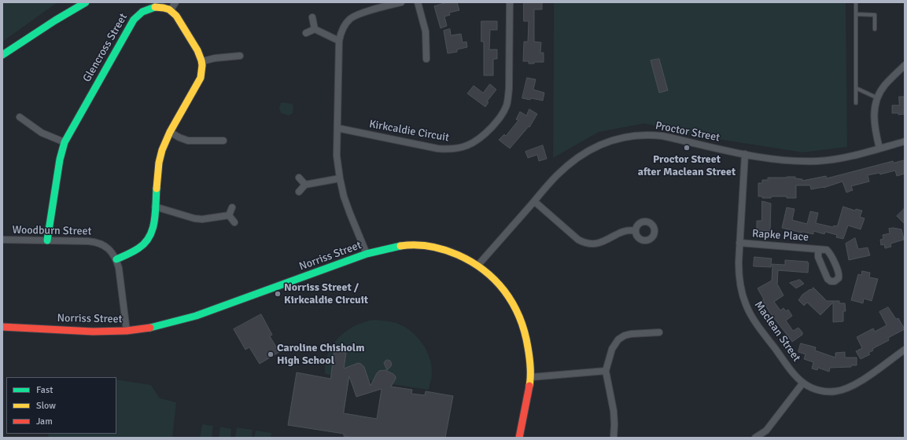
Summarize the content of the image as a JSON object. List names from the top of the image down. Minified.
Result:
{"streets":{"street":["Glencross Street","Kirkcaldie Circuit","Proctor Street","Woodburn Street","Rapke Place","Norriss Street","Maclean Street"]},"crossings":[["Glencross Street","Woodburn Street"],["Proctor Street","Norriss Street"],["Proctor Street","Maclean Street"],["Woodburn Street","Norriss Street"],["Rapke Place","Maclean Street"]],"places":["Proctor Street after Maclean Street","Norriss Street / Kirkcaldie Circuit","Caroline Chisholm High School"],"legend":["Fast","Slow","Jam"]}
